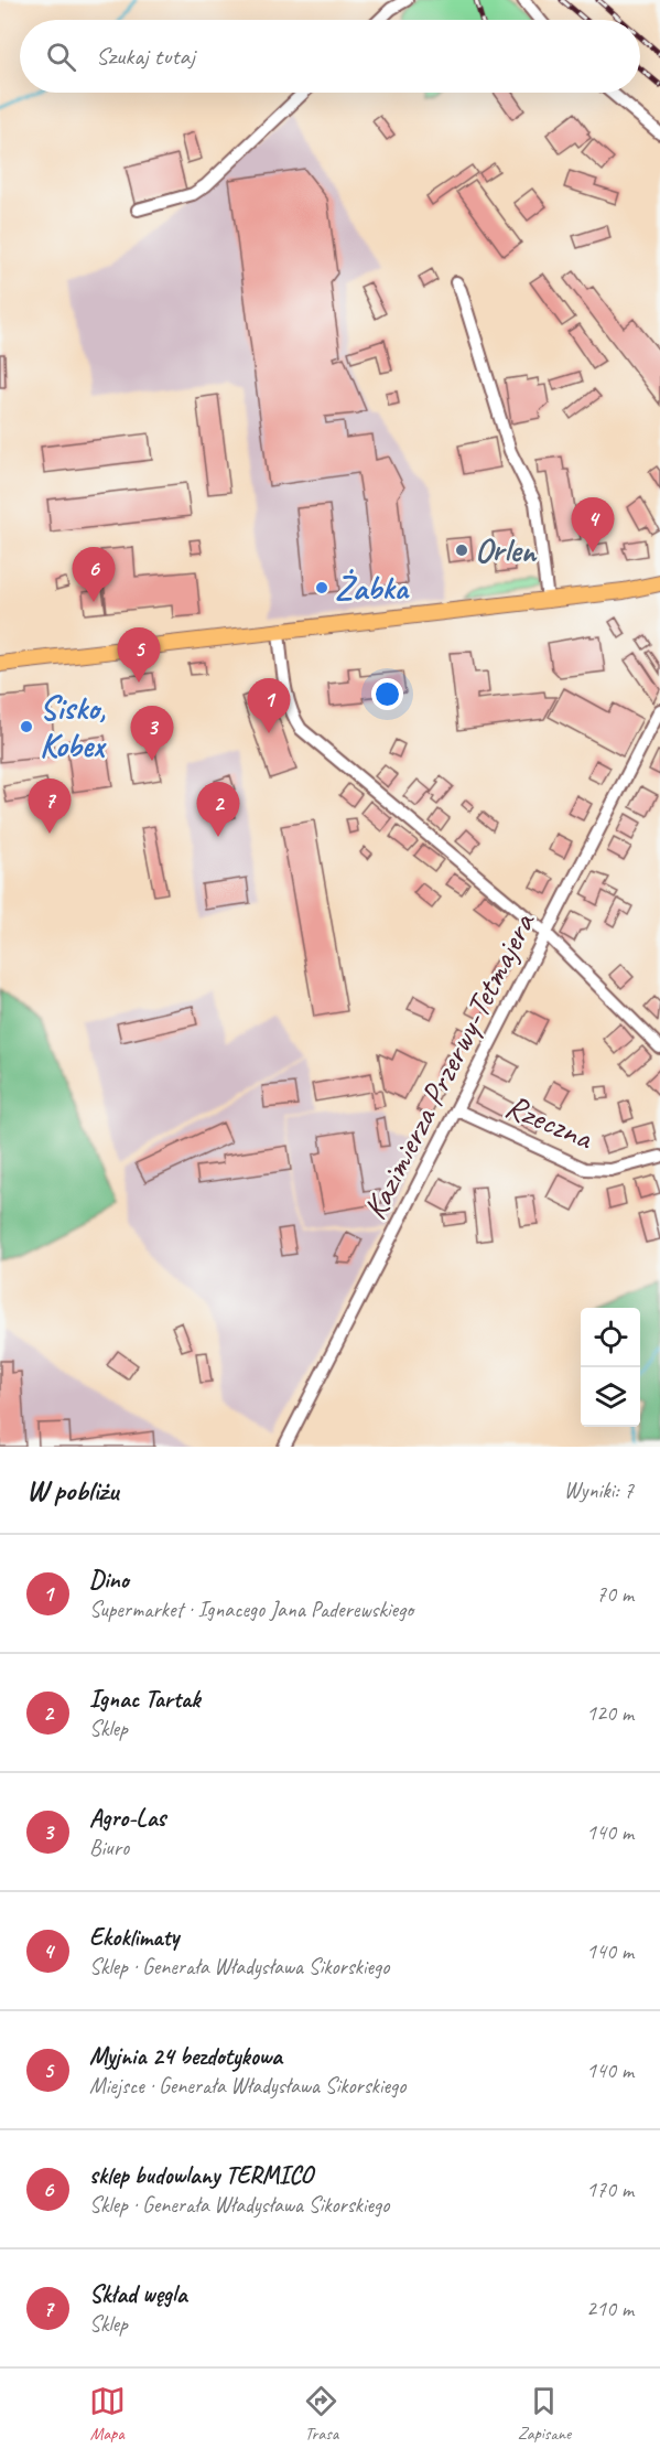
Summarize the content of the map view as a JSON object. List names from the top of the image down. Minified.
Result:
{"streets":{"street":["Kazimierza Przerwy-Tetmajera","Rzeczna"]},"crossings":[["Kazimierza Przerwy-Tetmajera","Rzeczna"]],"places":["Orlen","Żabka","Sisko, Kobex"],"page":{"search":"Szukaj tutaj","pins":["4","6","5","1","3","7","2"],"heading":["W pobliżu","Wyniki: 7"],"list":[{"mark":"1","name":"Dino","note":"Supermarket · Ignacego Jana Paderewskiego","value":"70 m"},{"mark":"2","name":"Ignac Tartak","note":"Sklep","value":"120 m"},{"mark":"3","name":"Agro-Las","note":"Biuro","value":"140 m"},{"mark":"4","name":"Ekoklimaty","note":"Sklep · Generała Władysława Sikorskiego","value":"140 m"},{"mark":"5","name":"Myjnia 24 bezdotykowa","note":"Miejsce · Generała Władysława Sikorskiego","value":"140 m"},{"mark":"6","name":"sklep budowlany TERMICO","note":"Sklep · Generała Władysława Sikorskiego","value":"170 m"},{"mark":"7","name":"Skład węgla","note":"Sklep","value":"210 m"}],"nav":["Mapa","Trasa","Zapisane"]}}
